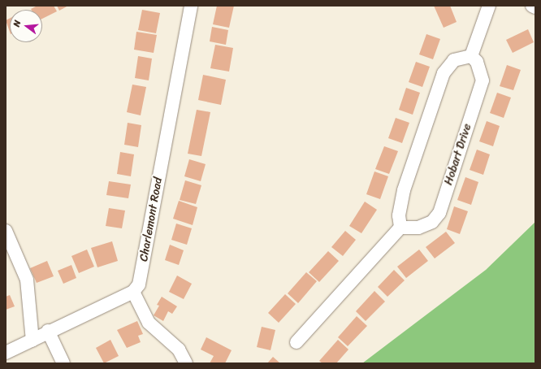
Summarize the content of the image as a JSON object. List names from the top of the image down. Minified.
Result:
{"streets":{"street":["Hobart Drive","Charlemont Road"]},"north":"left"}
